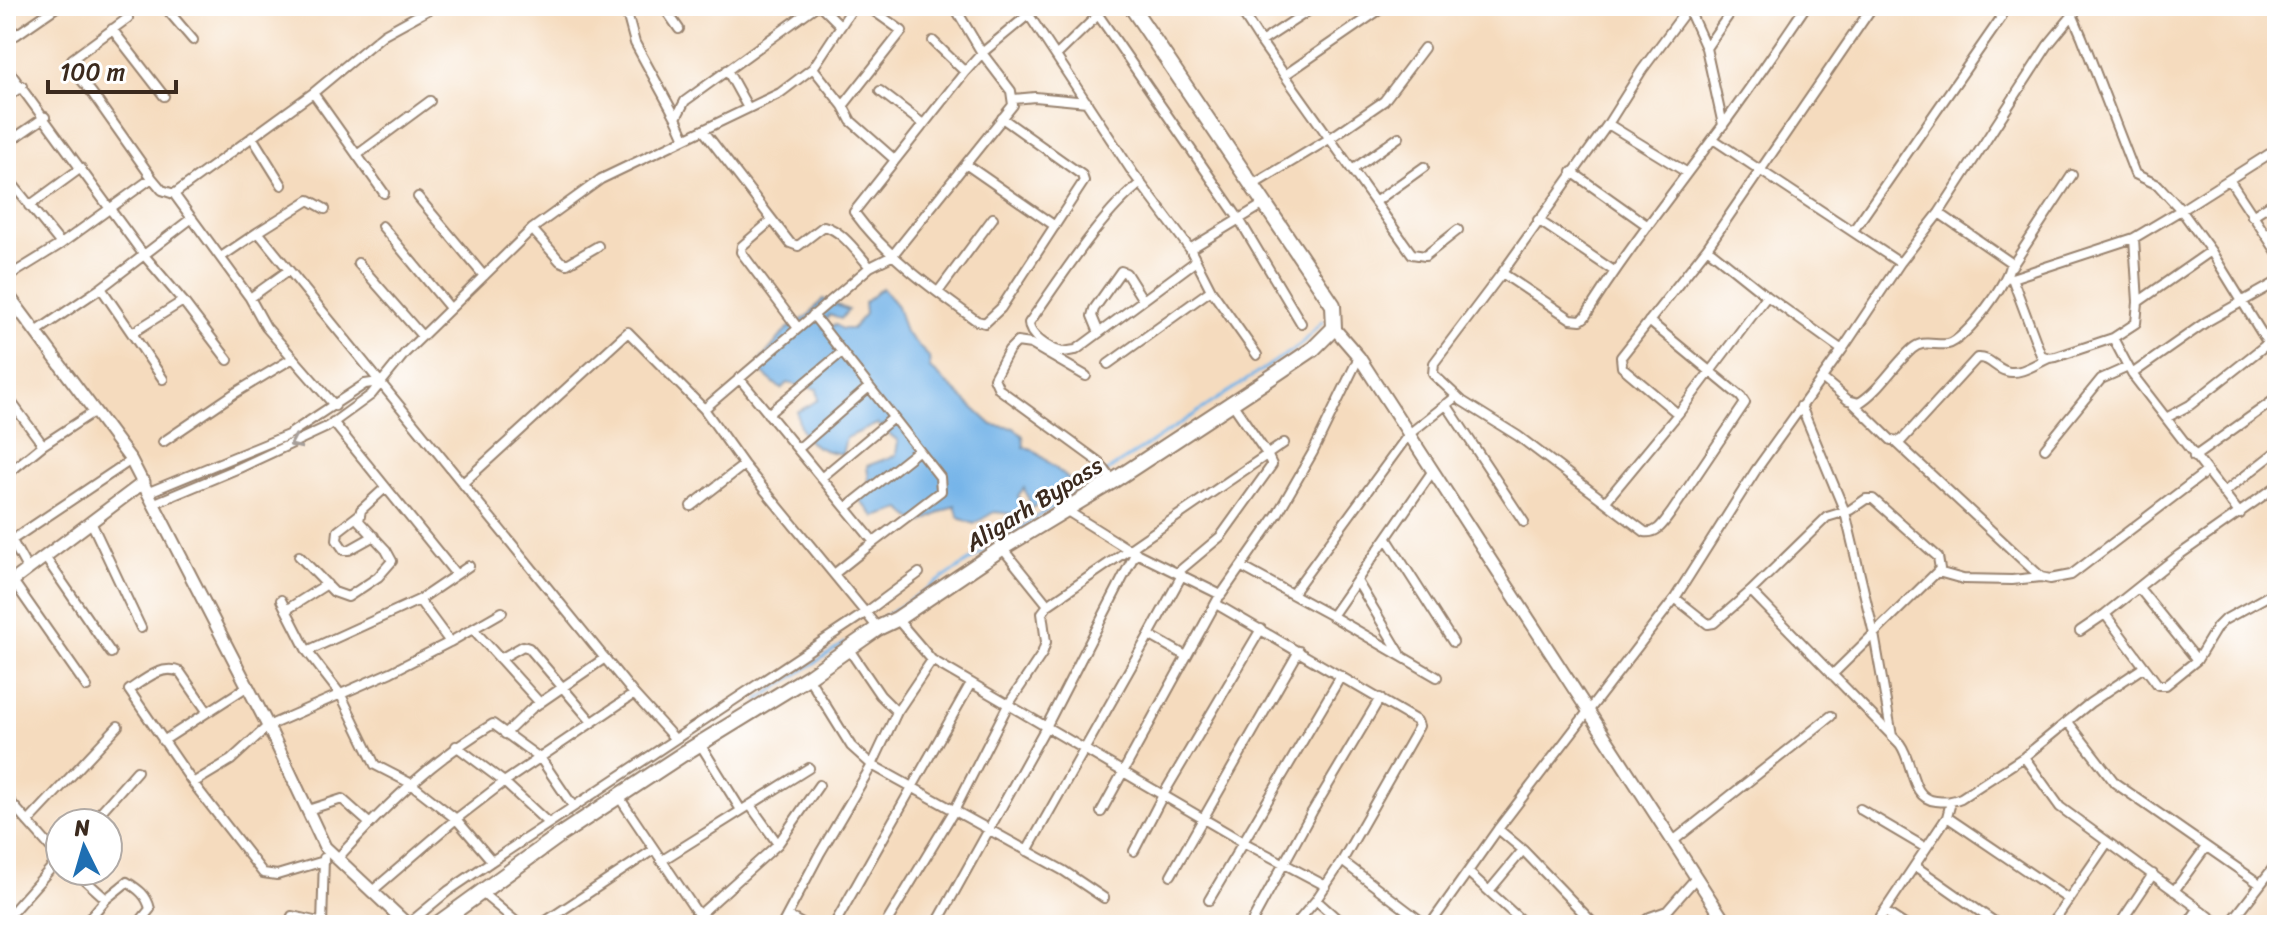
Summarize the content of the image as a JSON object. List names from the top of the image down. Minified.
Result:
{"streets":{"highway":["Aligarh Bypass"]},"scale_bar":"100 m","north":"top"}
